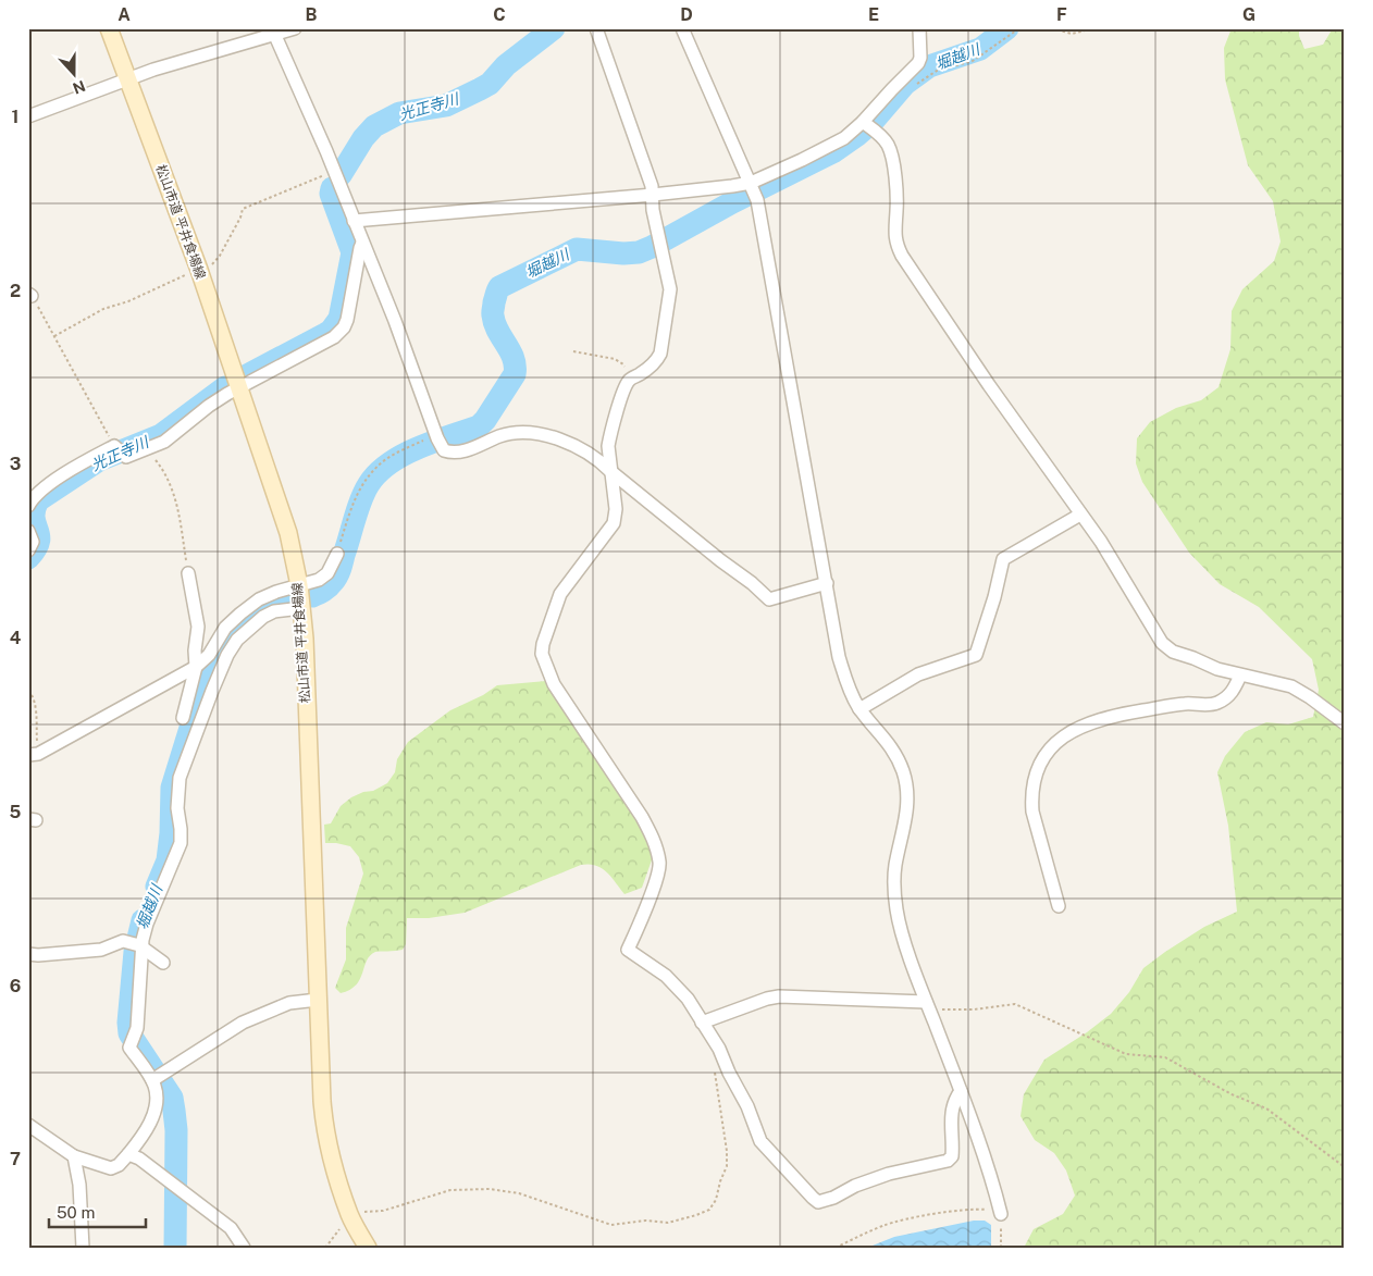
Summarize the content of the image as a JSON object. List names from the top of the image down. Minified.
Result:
{"streets":{"street":["松山市道 平井食場線"]},"water":["堀越川","光正寺川"],"scale_bar":"50 m","north":"bottom","grid":{"columns":["A","B","C","D","E","F","G"],"rows":["1","2","3","4","5","6","7"]}}
